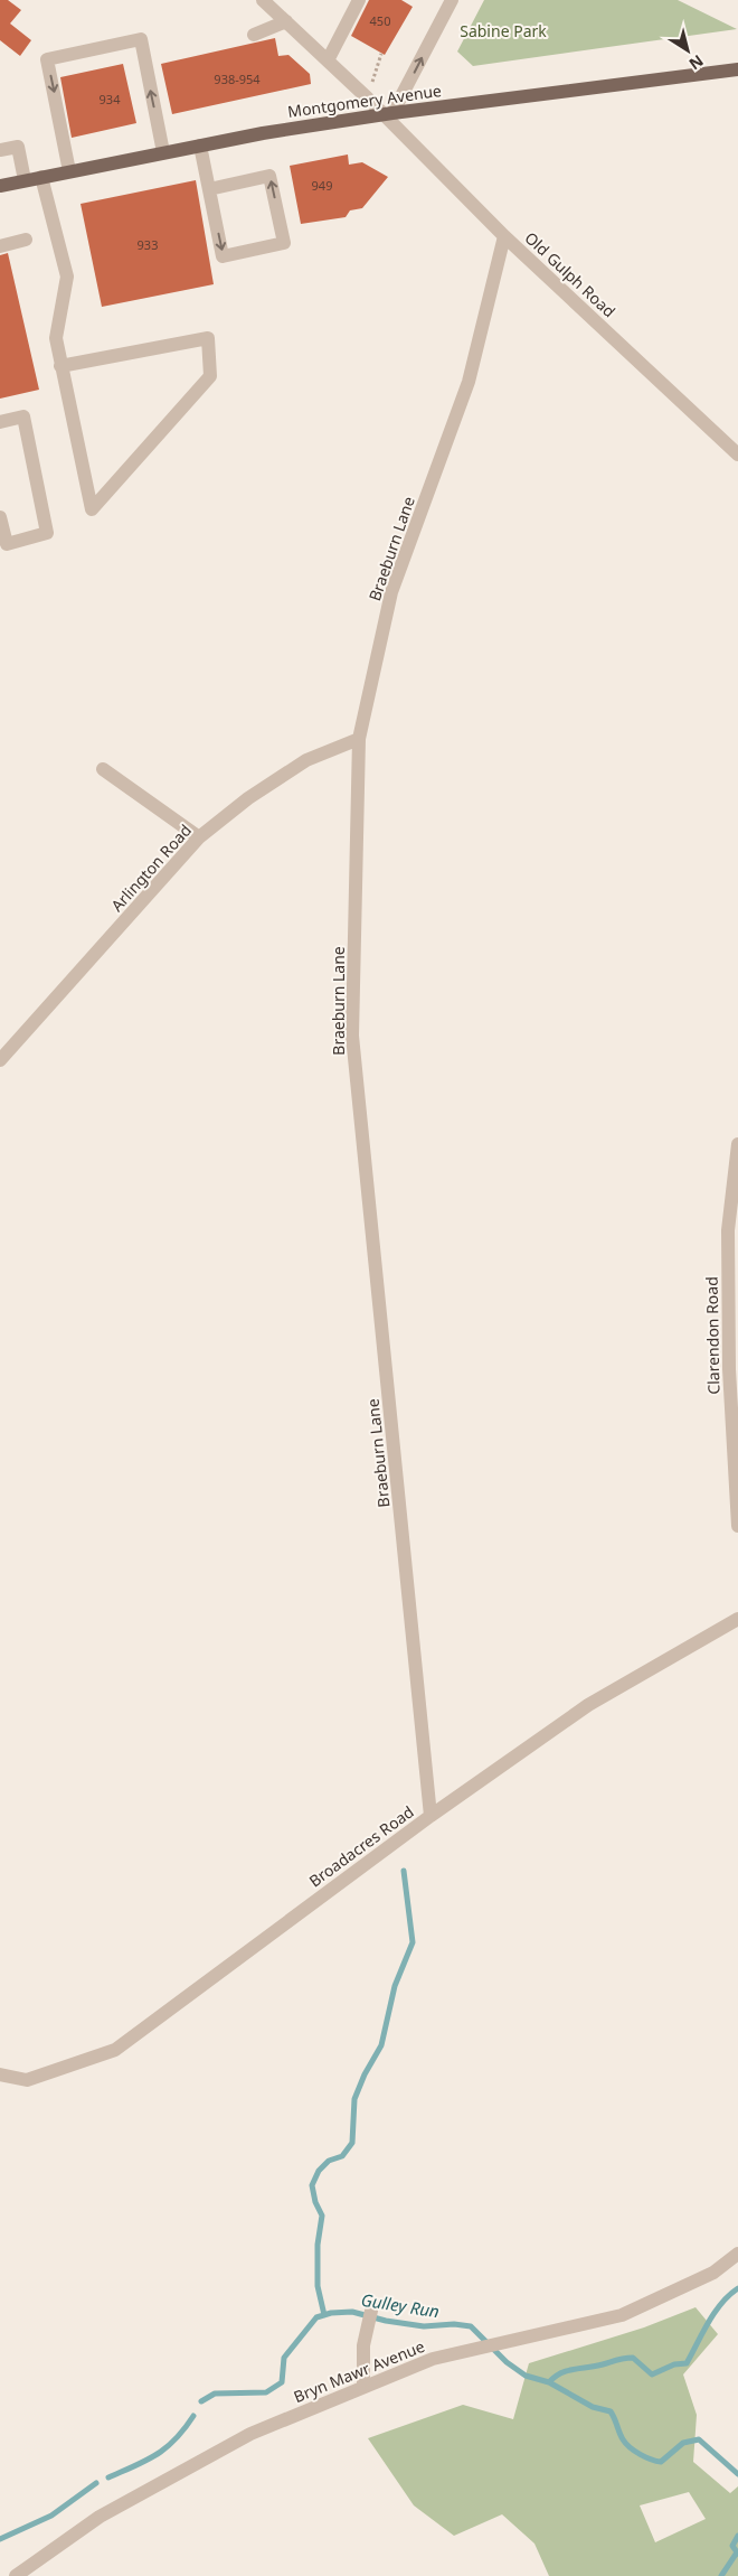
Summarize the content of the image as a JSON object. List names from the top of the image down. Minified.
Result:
{"streets":{"main road":["Montgomery Avenue"],"street":["Old Gulph Road","Braeburn Lane","Arlington Road","Clarendon Road","Broadacres Road","Bryn Mawr Avenue"]},"crossings":[["Montgomery Avenue","Old Gulph Road"],["Old Gulph Road","Braeburn Lane"],["Braeburn Lane","Arlington Road"],["Braeburn Lane","Broadacres Road"]],"water":["Gulley Run"],"parks":["Sabine Park"],"house_numbers":["450","938-954","934","949","933"],"north":"bottom right"}
